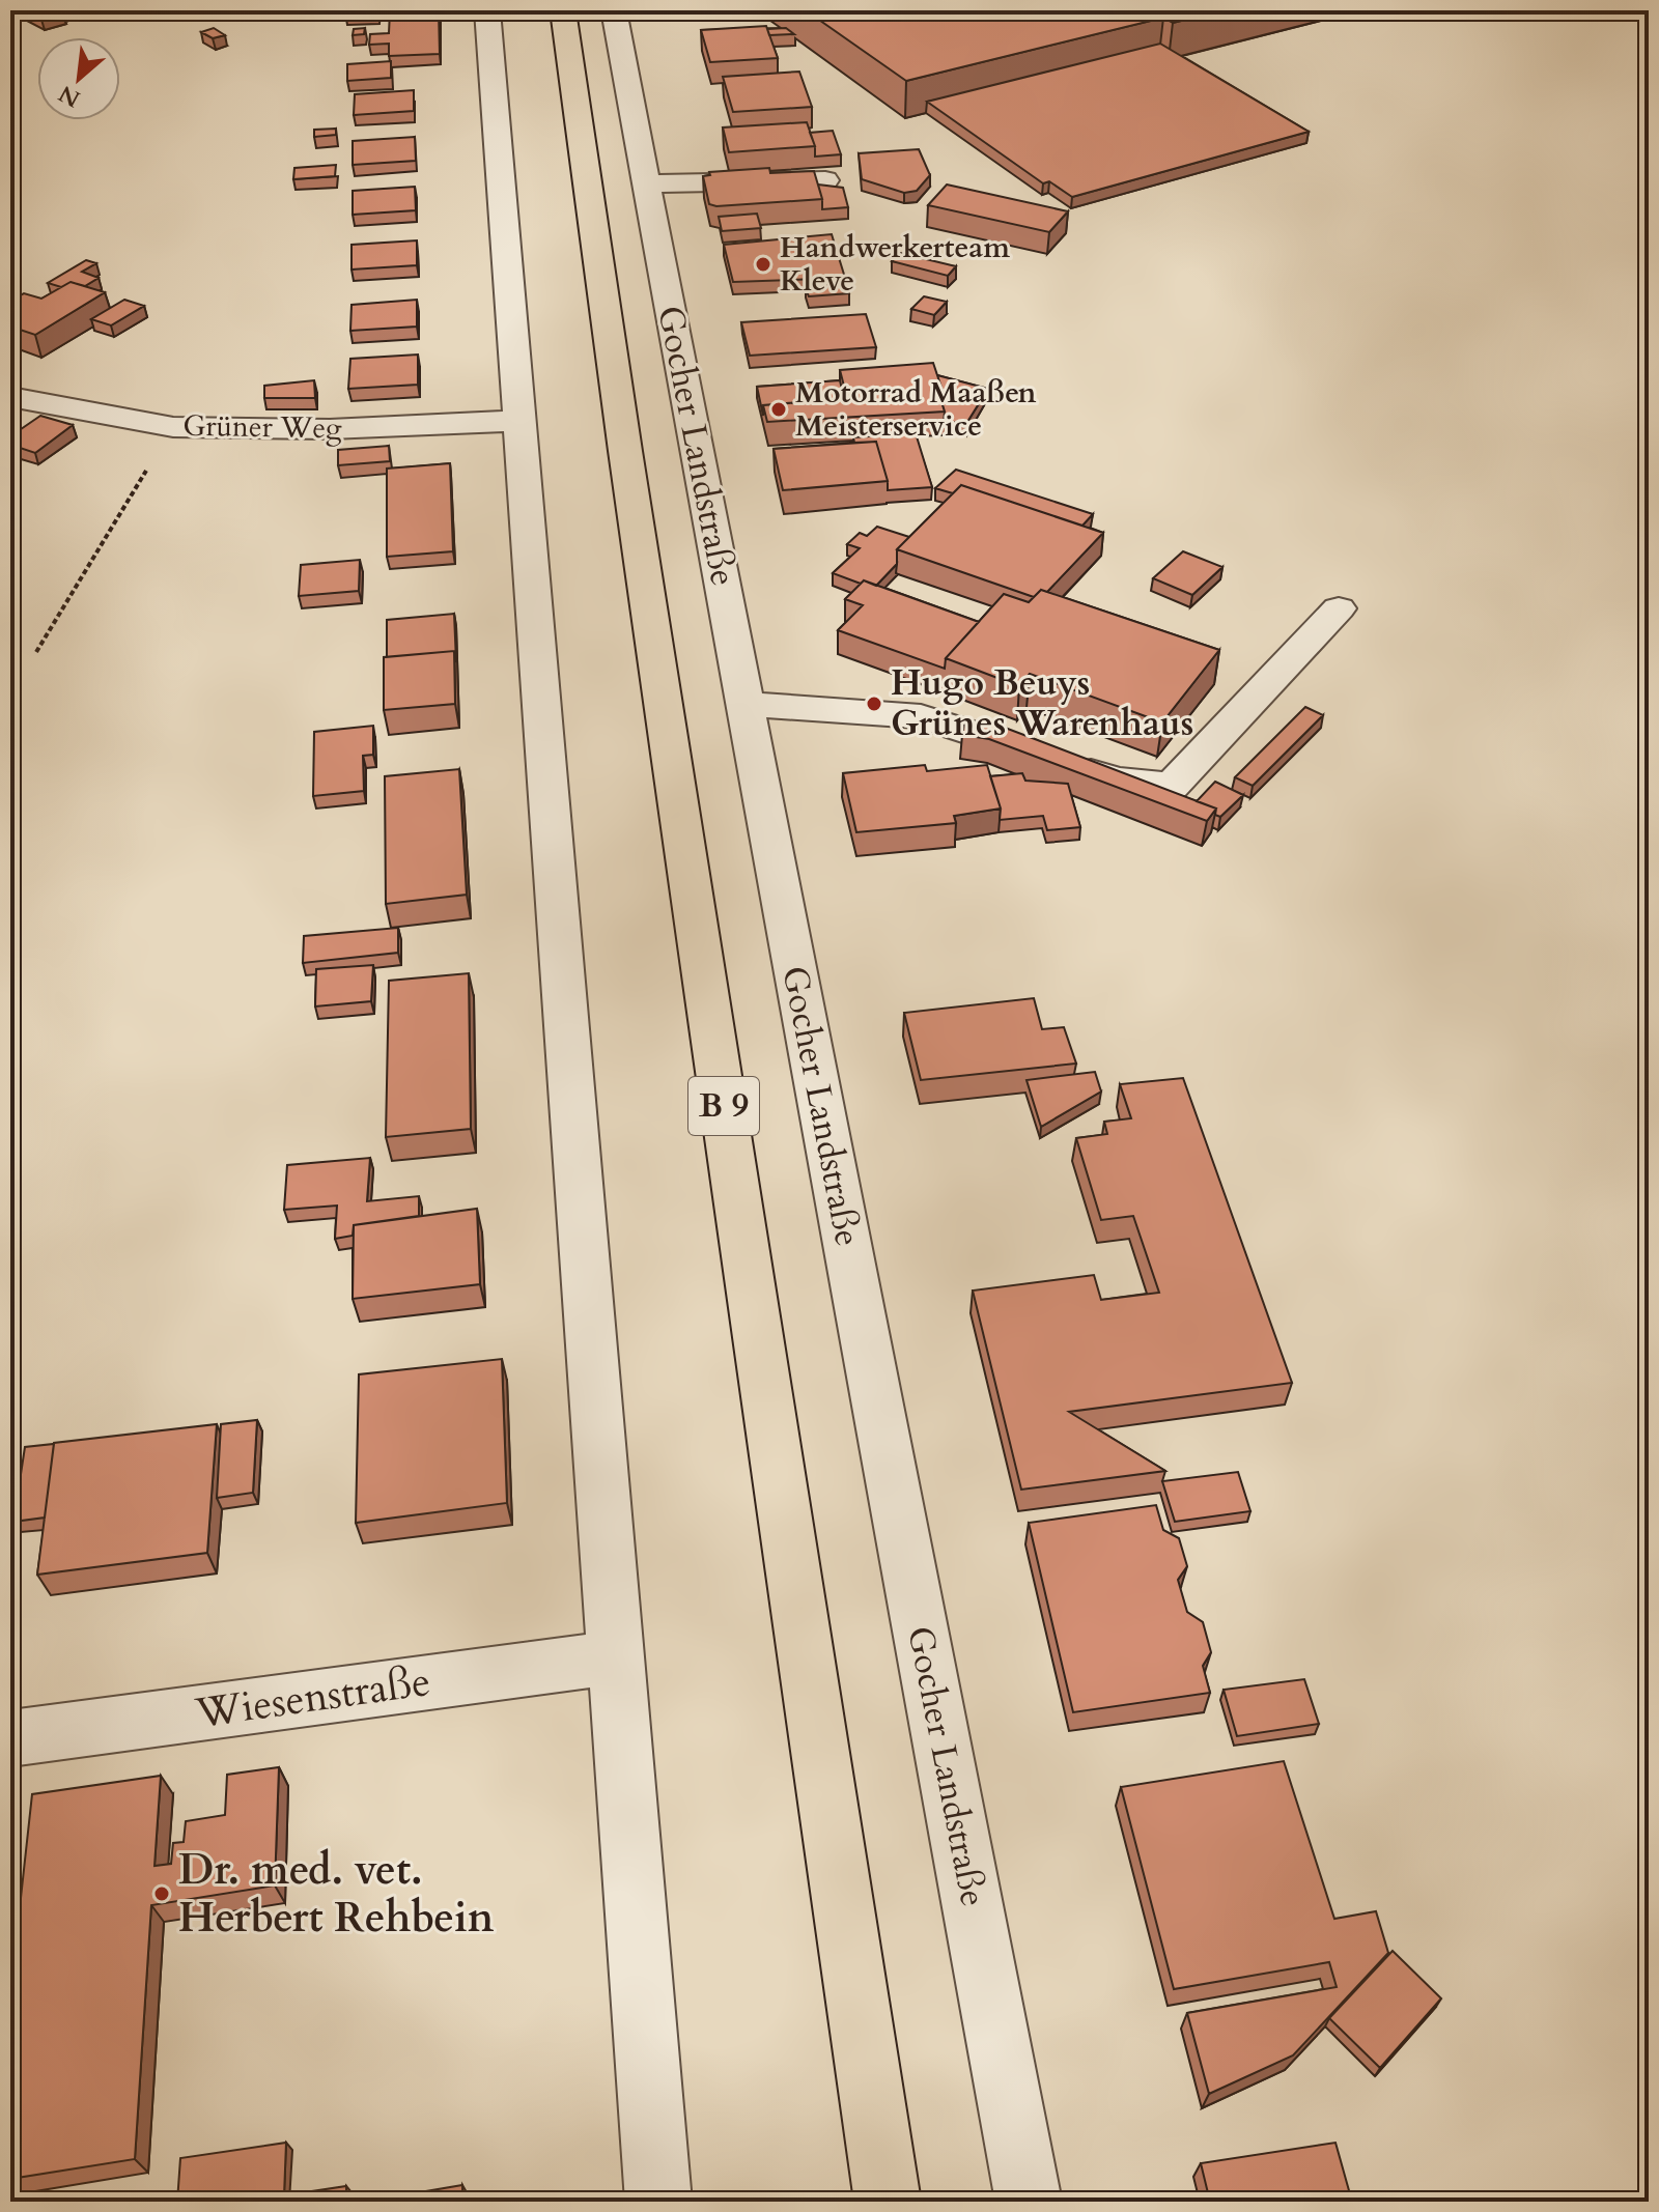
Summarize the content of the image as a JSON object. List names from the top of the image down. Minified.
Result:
{"streets":{"main road":["Gocher Landstraße","B 9"],"street":["Grüner Weg","Wiesenstraße"]},"places":["Handwerkerteam Kleve","Motorrad Maaßen Meisterservice","Hugo Beuys Grünes Warenhaus","Dr. med. vet. Herbert Rehbein"],"north":"bottom left"}
